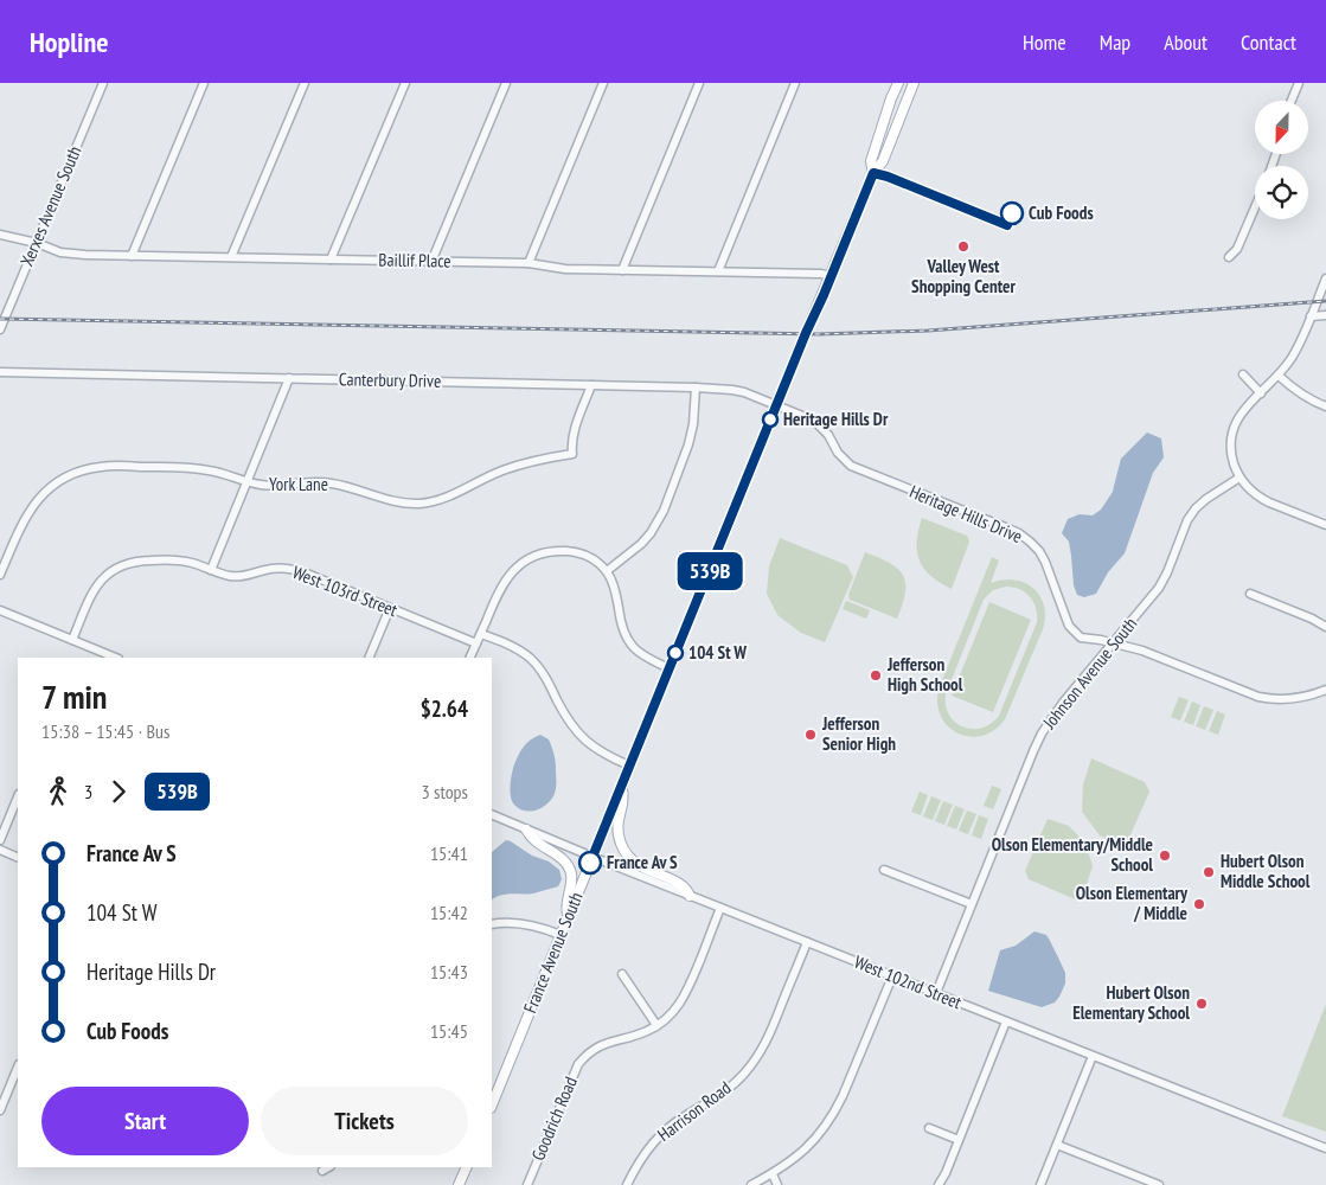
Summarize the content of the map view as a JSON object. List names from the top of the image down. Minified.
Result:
{"streets":{"main road":["France Avenue South"],"street":["Xerxes Avenue South","Baillif Place","Canterbury Drive","York Lane","Heritage Hills Drive","West 103rd Street","Johnson Avenue South","West 102nd Street","Harrison Road","Goodrich Road"]},"crossings":[["Xerxes Avenue South","Baillif Place"],["Baillif Place","France Avenue South"],["Canterbury Drive","York Lane"],["Canterbury Drive","Heritage Hills Drive"],["Canterbury Drive","France Avenue South"],["Heritage Hills Drive","Johnson Avenue South"],["Heritage Hills Drive","France Avenue South"],["Johnson Avenue South","West 102nd Street"],["France Avenue South","West 102nd Street"],["West 102nd Street","Harrison Road"],["West 102nd Street","Goodrich Road"]],"places":["Cub Foods","Valley West Shopping Center","Heritage Hills Dr","104 St W","Jefferson High School","Jefferson Senior High","Olson Elementary/Middle School","France Av S","Hubert Olson Middle School","Olson Elementary / Middle","Hubert Olson Elementary School"],"lines":["bus line 539B"],"north":"bottom","page":{"header":"Hopline","nav":["Home","Map","About","Contact"],"on_map":"539B","heading":["7 min","15:38 – 15:45 · Bus","$2.64"],"legs":["3","539B","3 stops"],"list":[{"name":"France Av S","value":"15:41"},{"name":"104 St W","value":"15:42"},{"name":"Heritage Hills Dr","value":"15:43"},{"name":"Cub Foods","value":"15:45"}],"buttons":["Start","Tickets"]}}
